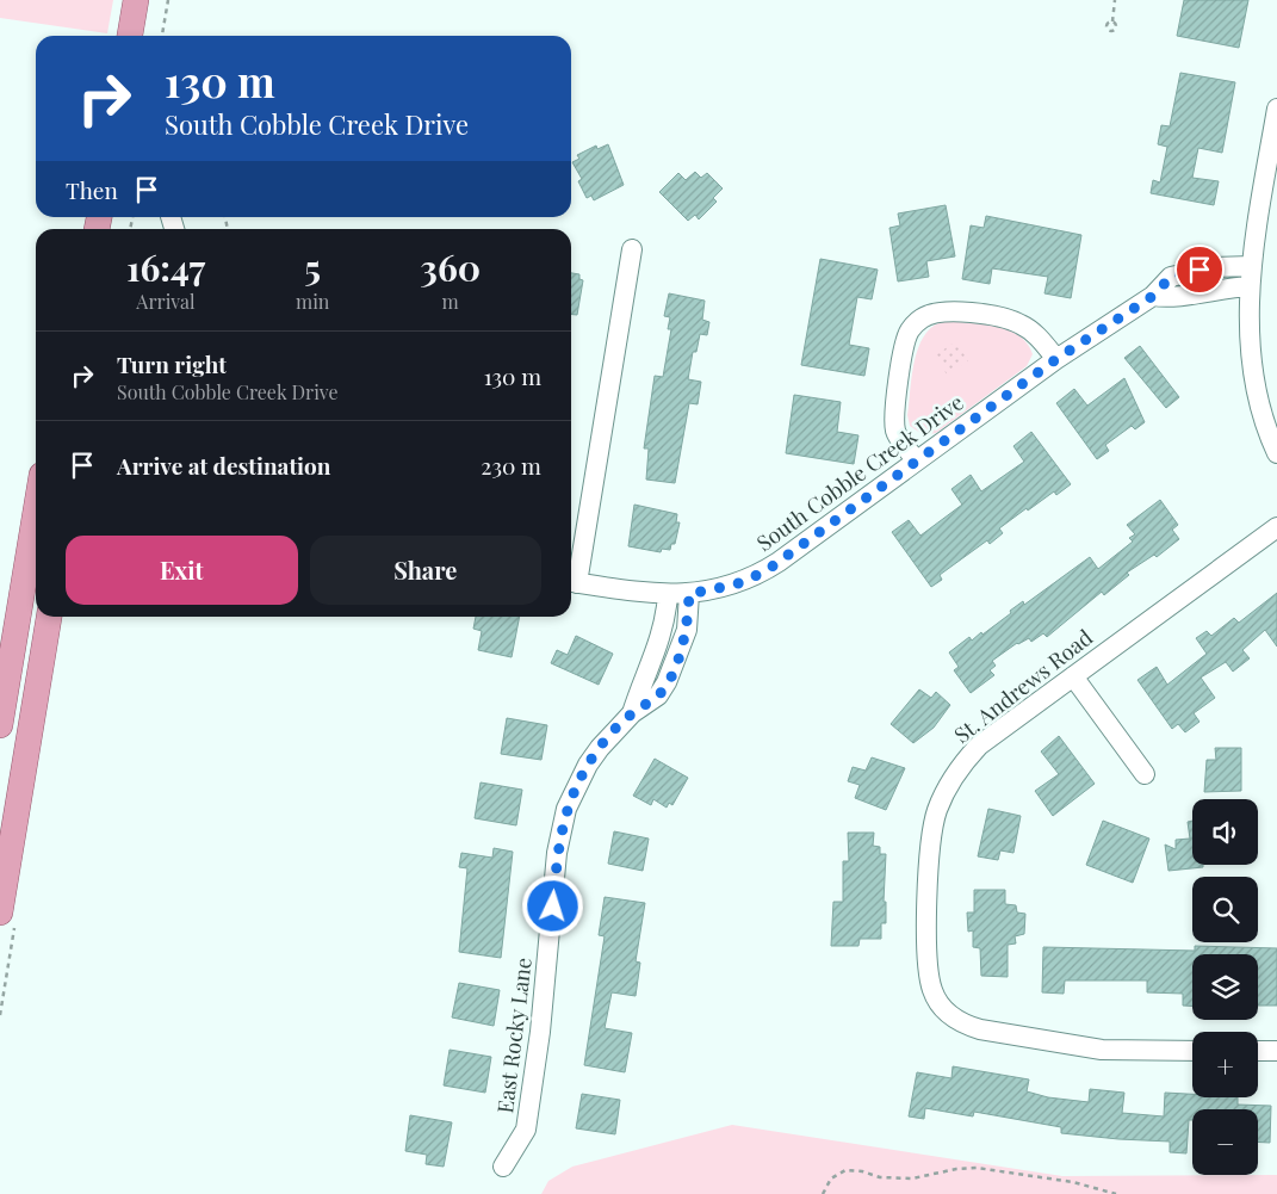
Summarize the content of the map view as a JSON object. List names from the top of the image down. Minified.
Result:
{"streets":{"street":["South Cobble Creek Drive","St. Andrews Road","East Rocky Lane"]},"crossings":[["South Cobble Creek Drive","East Rocky Lane"]],"page":{"turn":["130 m","South Cobble Creek Drive"],"then":"Then","eta":["16:47","Arrival","5","min","360","m"],"list":[{"name":"Turn right","note":"South Cobble Creek Drive","value":"130 m"},{"name":"Arrive at destination","value":"230 m"}],"buttons":["Exit","Share"],"map_buttons":["+","−"]}}
